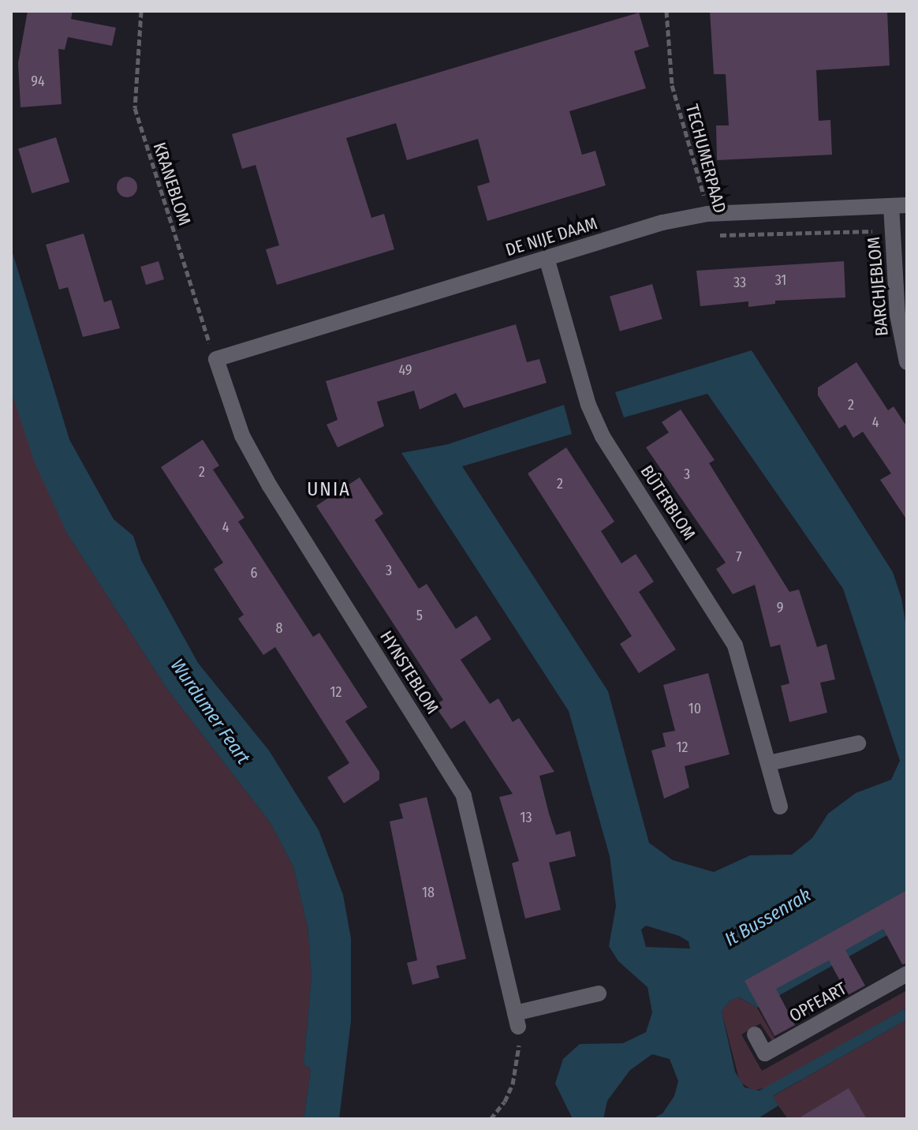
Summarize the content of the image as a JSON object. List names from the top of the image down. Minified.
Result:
{"streets":{"street":["DE NIJE DAAM","BARCHJEBLOM","BÛTERBLOM","HYNSTEBLOM","OPFEART"],"path":["TECHUMERPAAD","KRANEBLOM"]},"crossings":[["TECHUMERPAAD","DE NIJE DAAM"],["TECHUMERPAAD","BARCHJEBLOM"],["KRANEBLOM","DE NIJE DAAM"],["KRANEBLOM","HYNSTEBLOM"],["DE NIJE DAAM","BARCHJEBLOM"],["DE NIJE DAAM","BÛTERBLOM"],["DE NIJE DAAM","HYNSTEBLOM"]],"districts":["UNIA"],"water":["Wurdumer Feart","It Bussenrak"],"house_numbers":["94","31","33","49","2","4","2","3","2","4","7","3","6","9","5","8","12","10","12","13","18"]}
